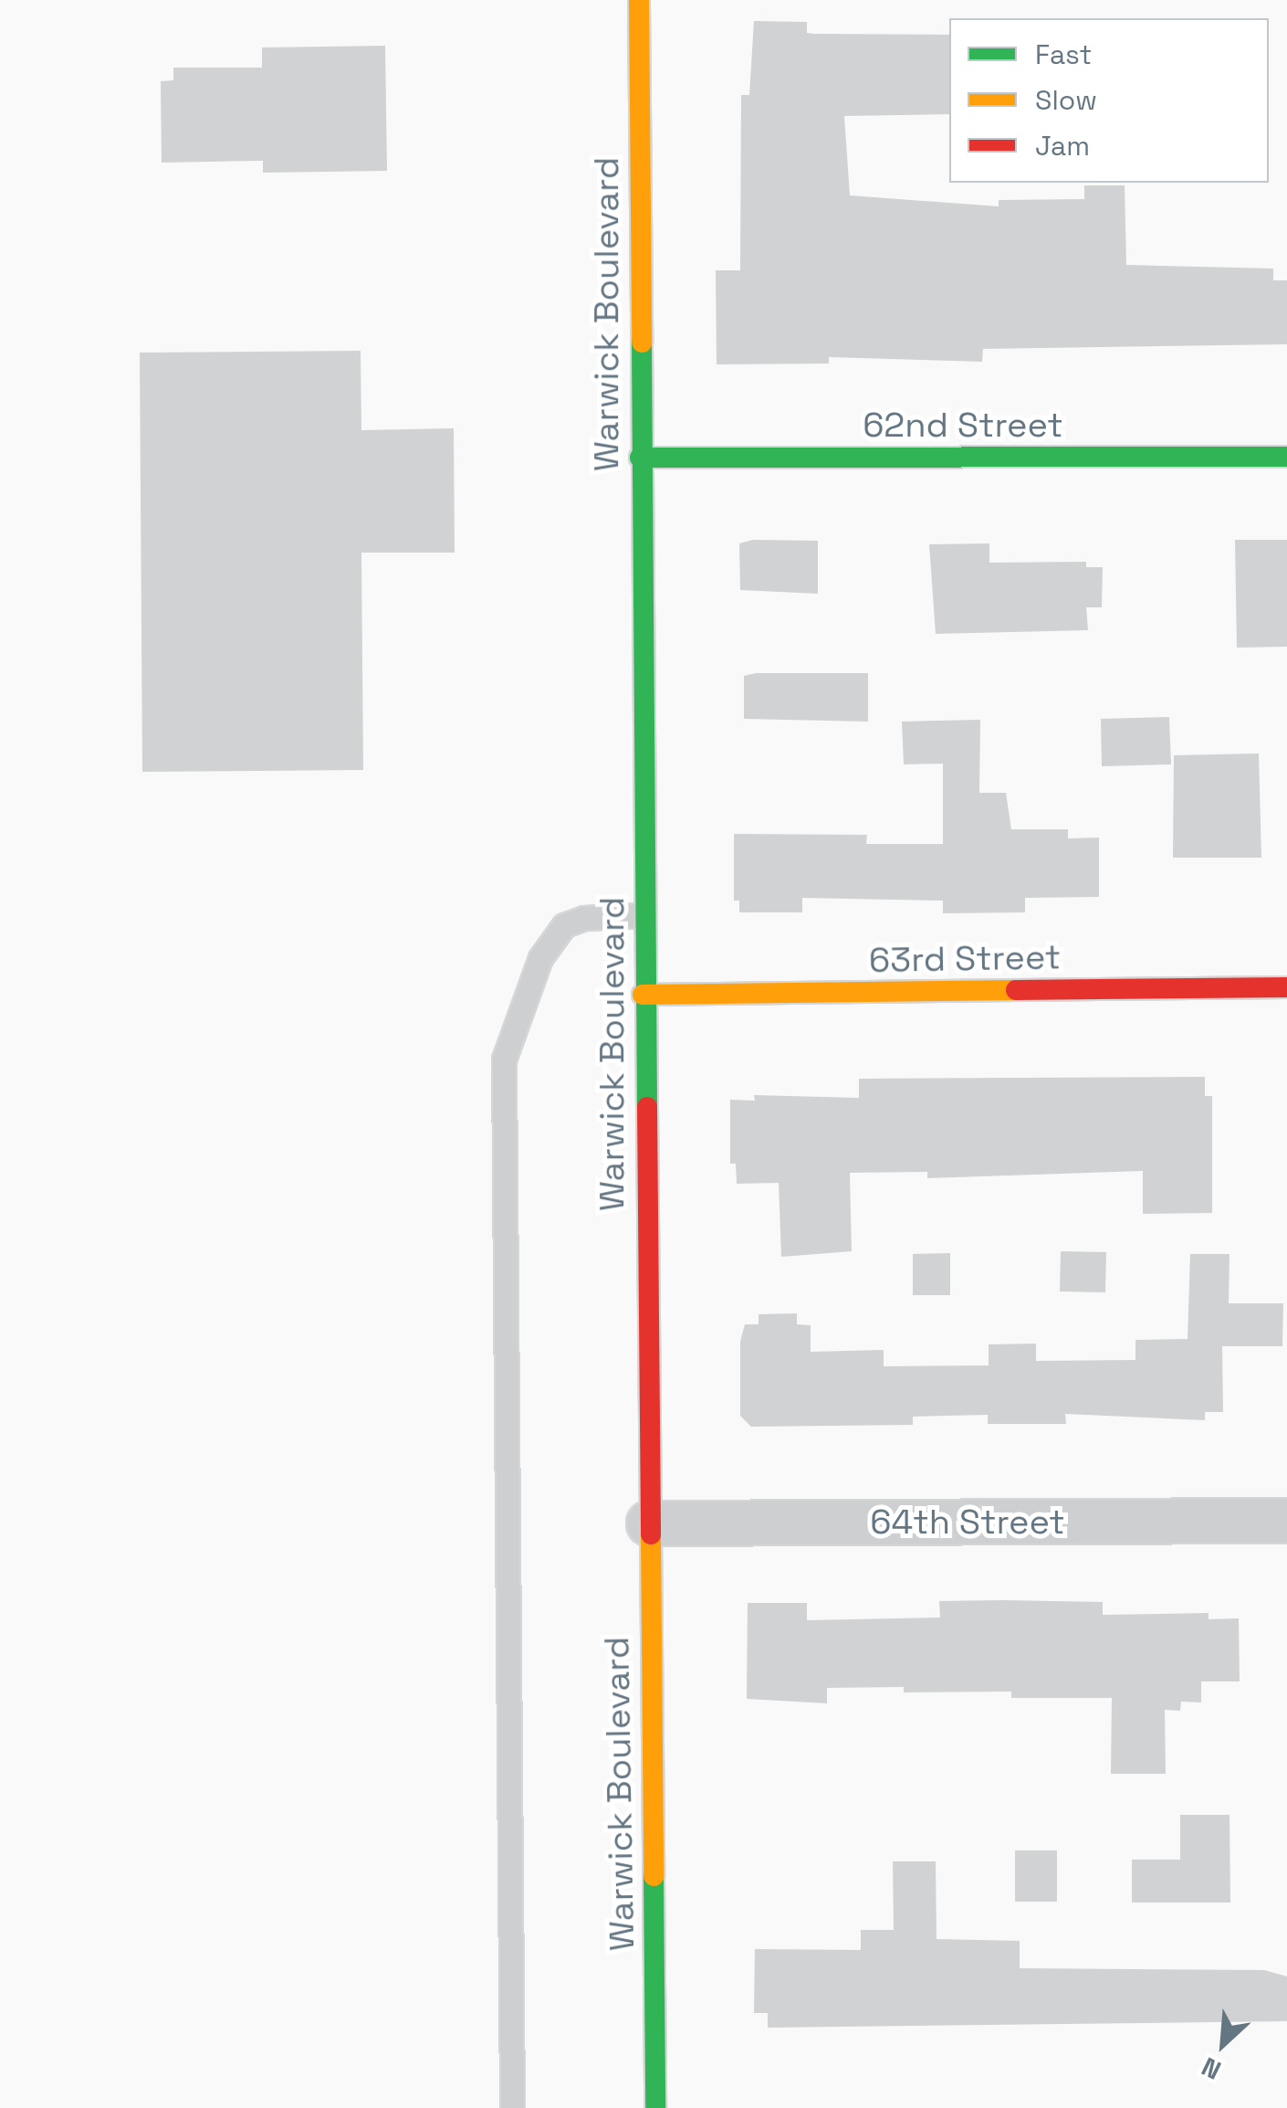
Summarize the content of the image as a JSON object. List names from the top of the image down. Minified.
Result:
{"streets":{"main road":["Warwick Boulevard","62nd Street","63rd Street"],"street":["64th Street"]},"crossings":[["Warwick Boulevard","62nd Street"],["Warwick Boulevard","63rd Street"],["Warwick Boulevard","64th Street"]],"legend":["Fast","Slow","Jam"],"north":"bottom left"}
